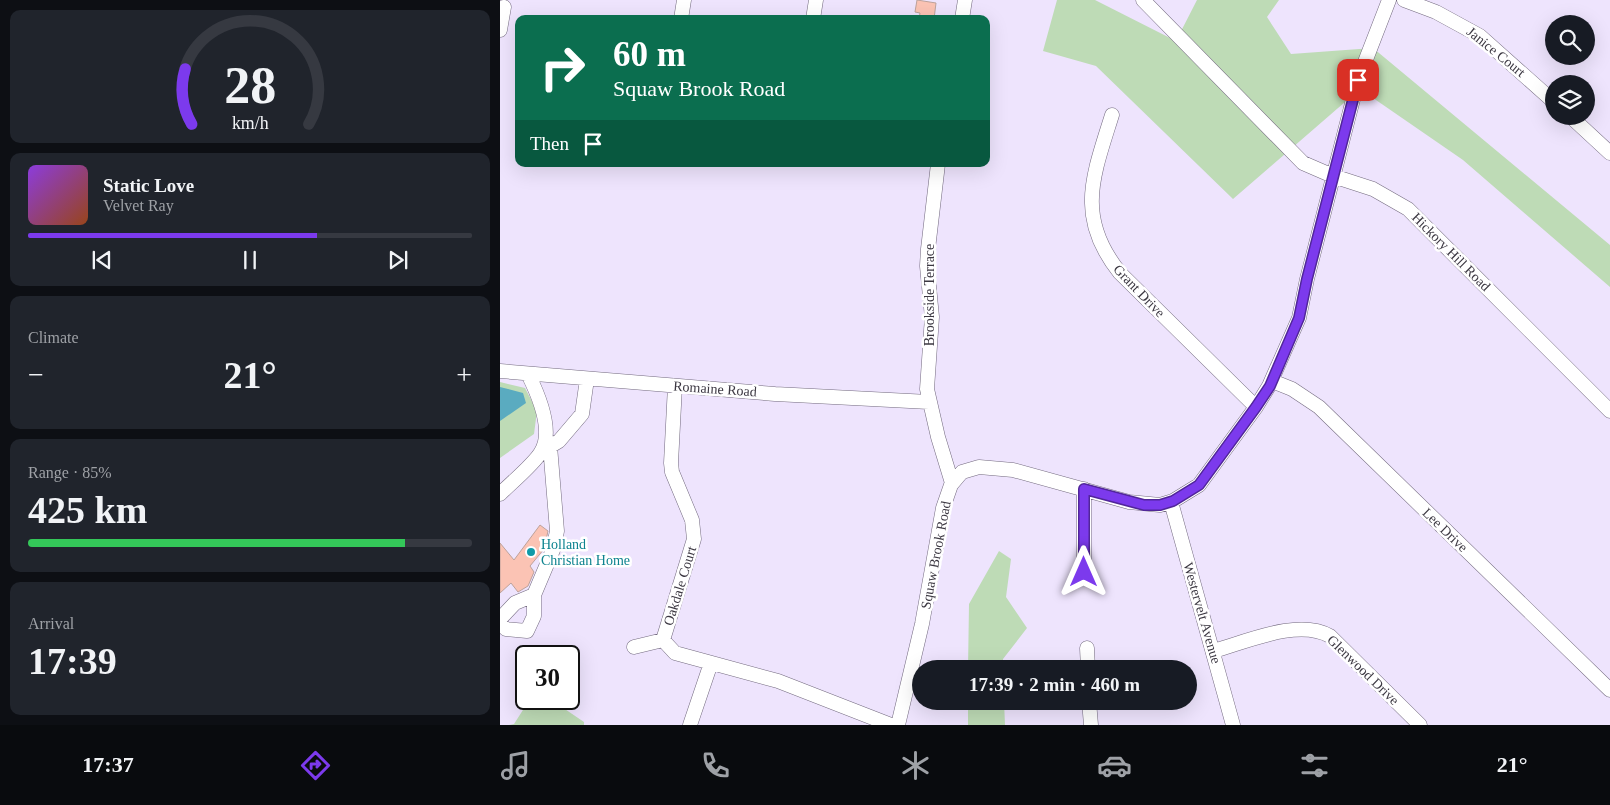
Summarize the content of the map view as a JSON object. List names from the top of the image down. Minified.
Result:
{"streets":{"street":["Janice Court","Hickory Hill Road","Grant Drive","Brookside Terrace","Romaine Road","Lee Drive","Squaw Brook Road","Oakdale Court","Westervelt Avenue","Glenwood Drive"]},"crossings":[["Hickory Hill Road","Squaw Brook Road"],["Grant Drive","Squaw Brook Road"],["Brookside Terrace","Romaine Road"],["Brookside Terrace","Squaw Brook Road"],["Romaine Road","Oakdale Court"],["Lee Drive","Squaw Brook Road"],["Squaw Brook Road","Westervelt Avenue"],["Westervelt Avenue","Glenwood Drive"]],"places":["Holland Christian Home"],"page":{"turn":["60 m","Squaw Brook Road"],"then":"Then","song":["Static Love","Velvet Ray"],"tile":["Climate",["Range · 85%","425 km"],["Arrival","17:39"]],"heat":["−","21°","+"],"limit":"30","trip":"17:39 · 2 min · 460 m","tabs":["17:37","21°"],"gauge":["28","km/h"]}}
